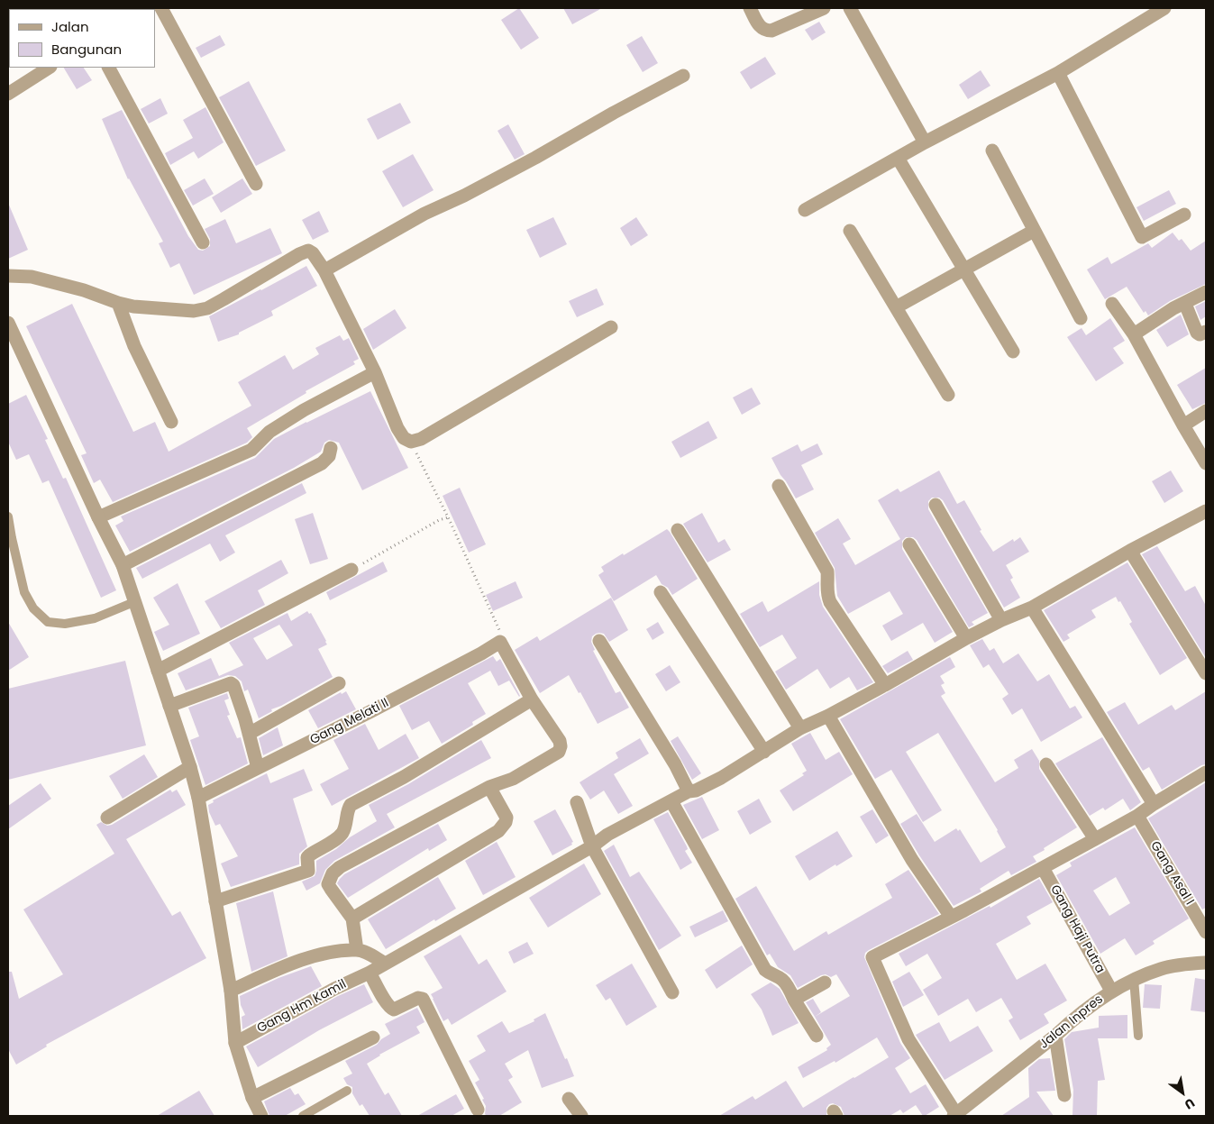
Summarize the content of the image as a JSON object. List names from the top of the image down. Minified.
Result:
{"streets":{"street":["Gang Melati II","Gang Asal I","Gang Haji Putra","Gang Hm Kamil","Jalan Inpres"]},"crossings":[["Gang Haji Putra","Jalan Inpres"]],"legend":["Jalan","Bangunan"],"north":"bottom right"}
